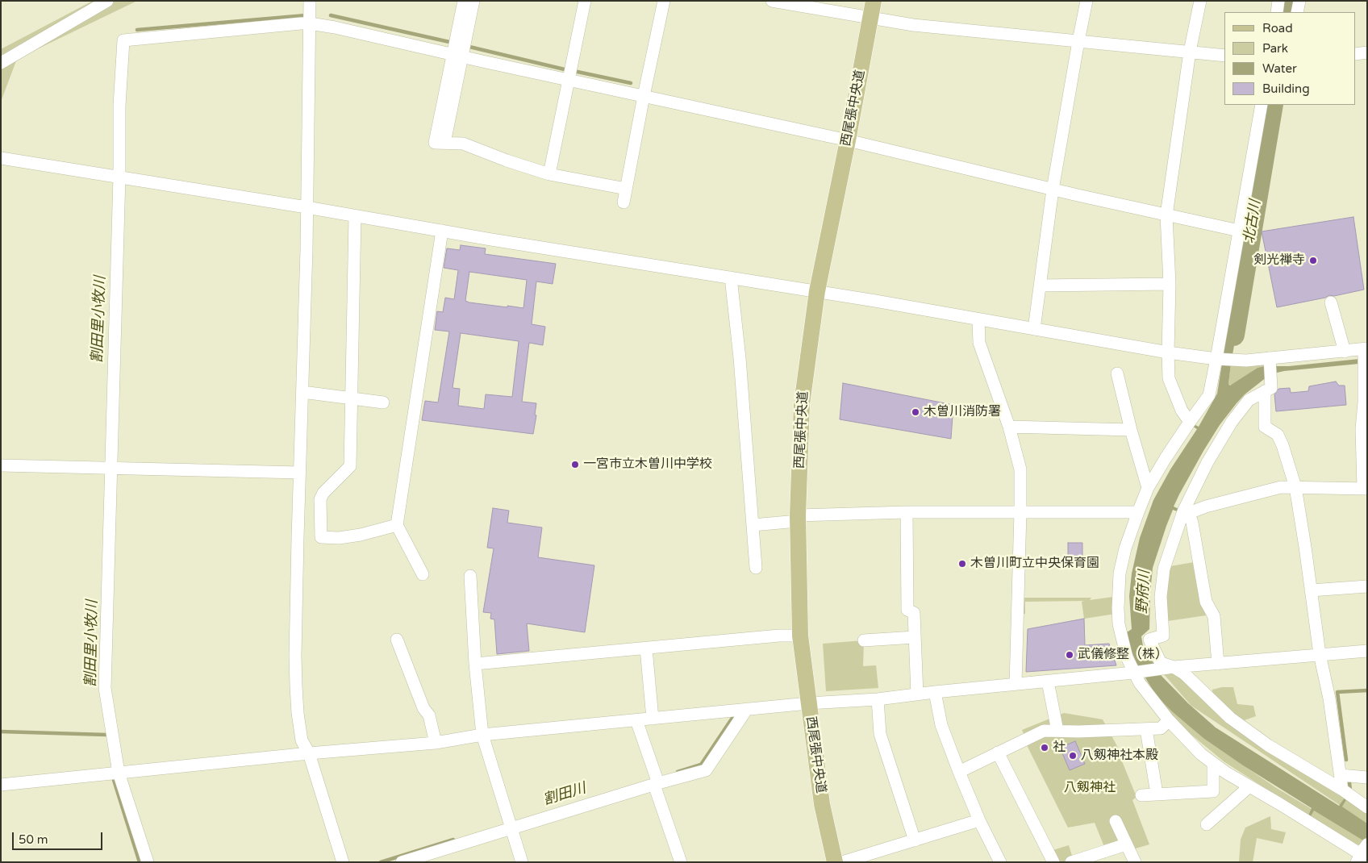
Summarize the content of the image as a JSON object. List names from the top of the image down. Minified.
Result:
{"streets":{"main road":["西尾張中央道"]},"water":["北古川","割田里小牧川","野府川","割田川"],"parks":["八剱神社"],"places":["剣光禅寺","木曽川消防署","一宮市立木曽川中学校","木曽川町立中央保育園","武儀修整（株）","社","八剱神社本殿"],"legend":["Road","Park","Water","Building"],"scale_bar":"50 m"}
